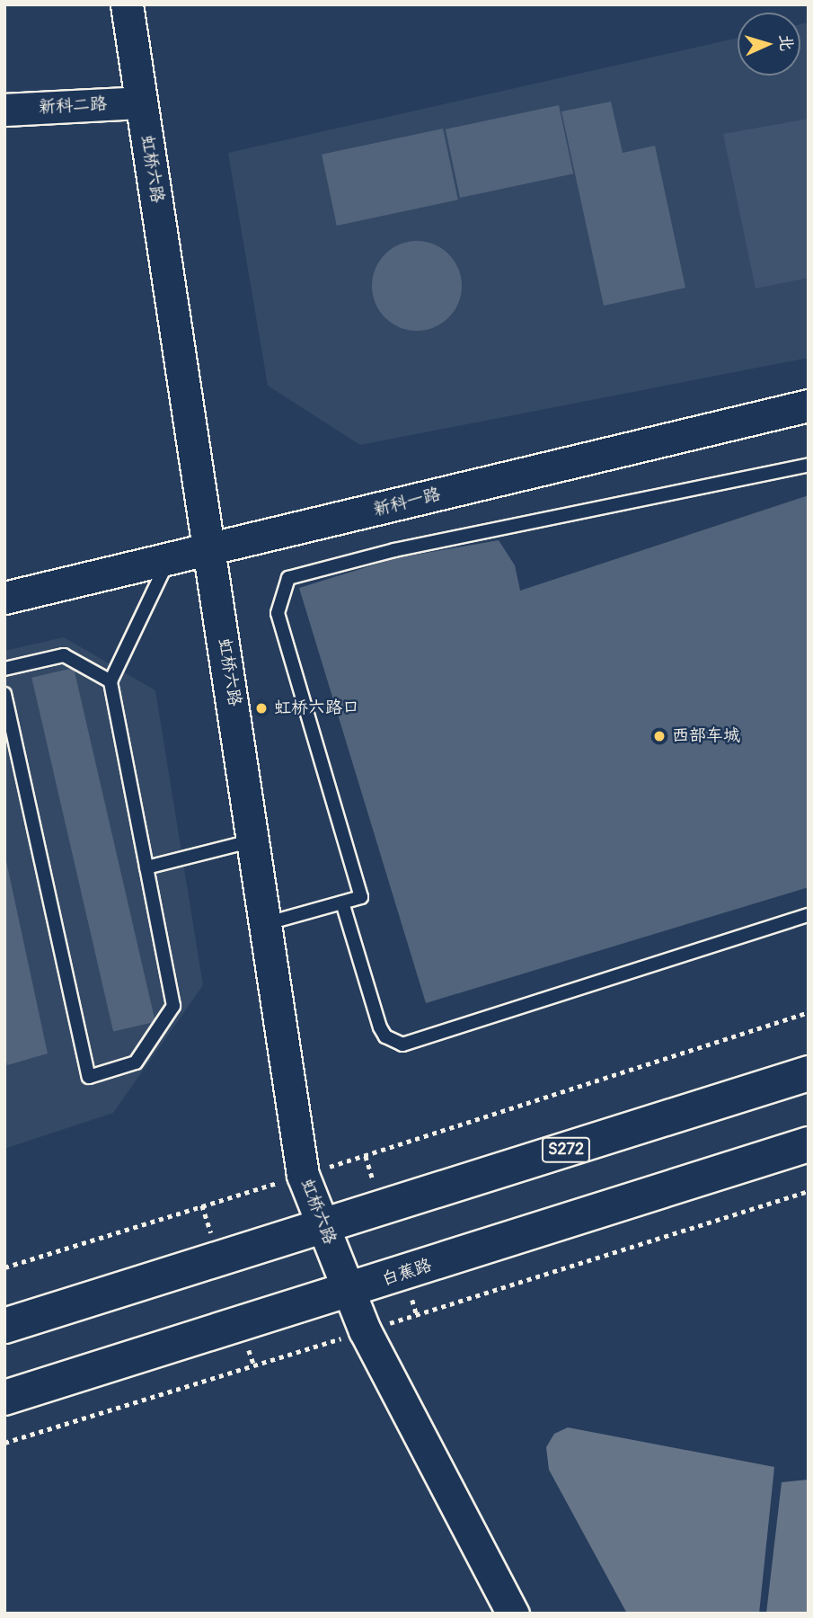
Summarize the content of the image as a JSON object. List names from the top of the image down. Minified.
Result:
{"streets":{"main road":["S272","白蕉路"],"street":["新科二路","虹桥六路","新科一路"]},"crossings":[["新科二路","虹桥六路"],["虹桥六路","新科一路"],["虹桥六路","S272"],["虹桥六路","白蕉路"]],"places":["虹桥六路口","西部车城"],"north":"right"}
